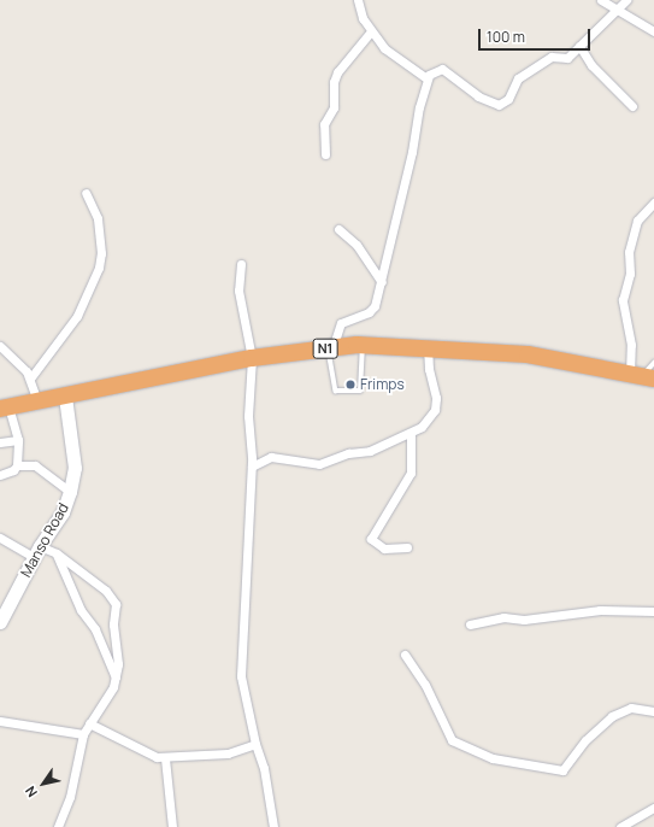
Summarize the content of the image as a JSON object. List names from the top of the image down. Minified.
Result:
{"streets":{"highway":["N1"],"street":["Manso Road"]},"crossings":[["N1","Manso Road"]],"places":["Frimps"],"scale_bar":"100 m","north":"bottom left"}
